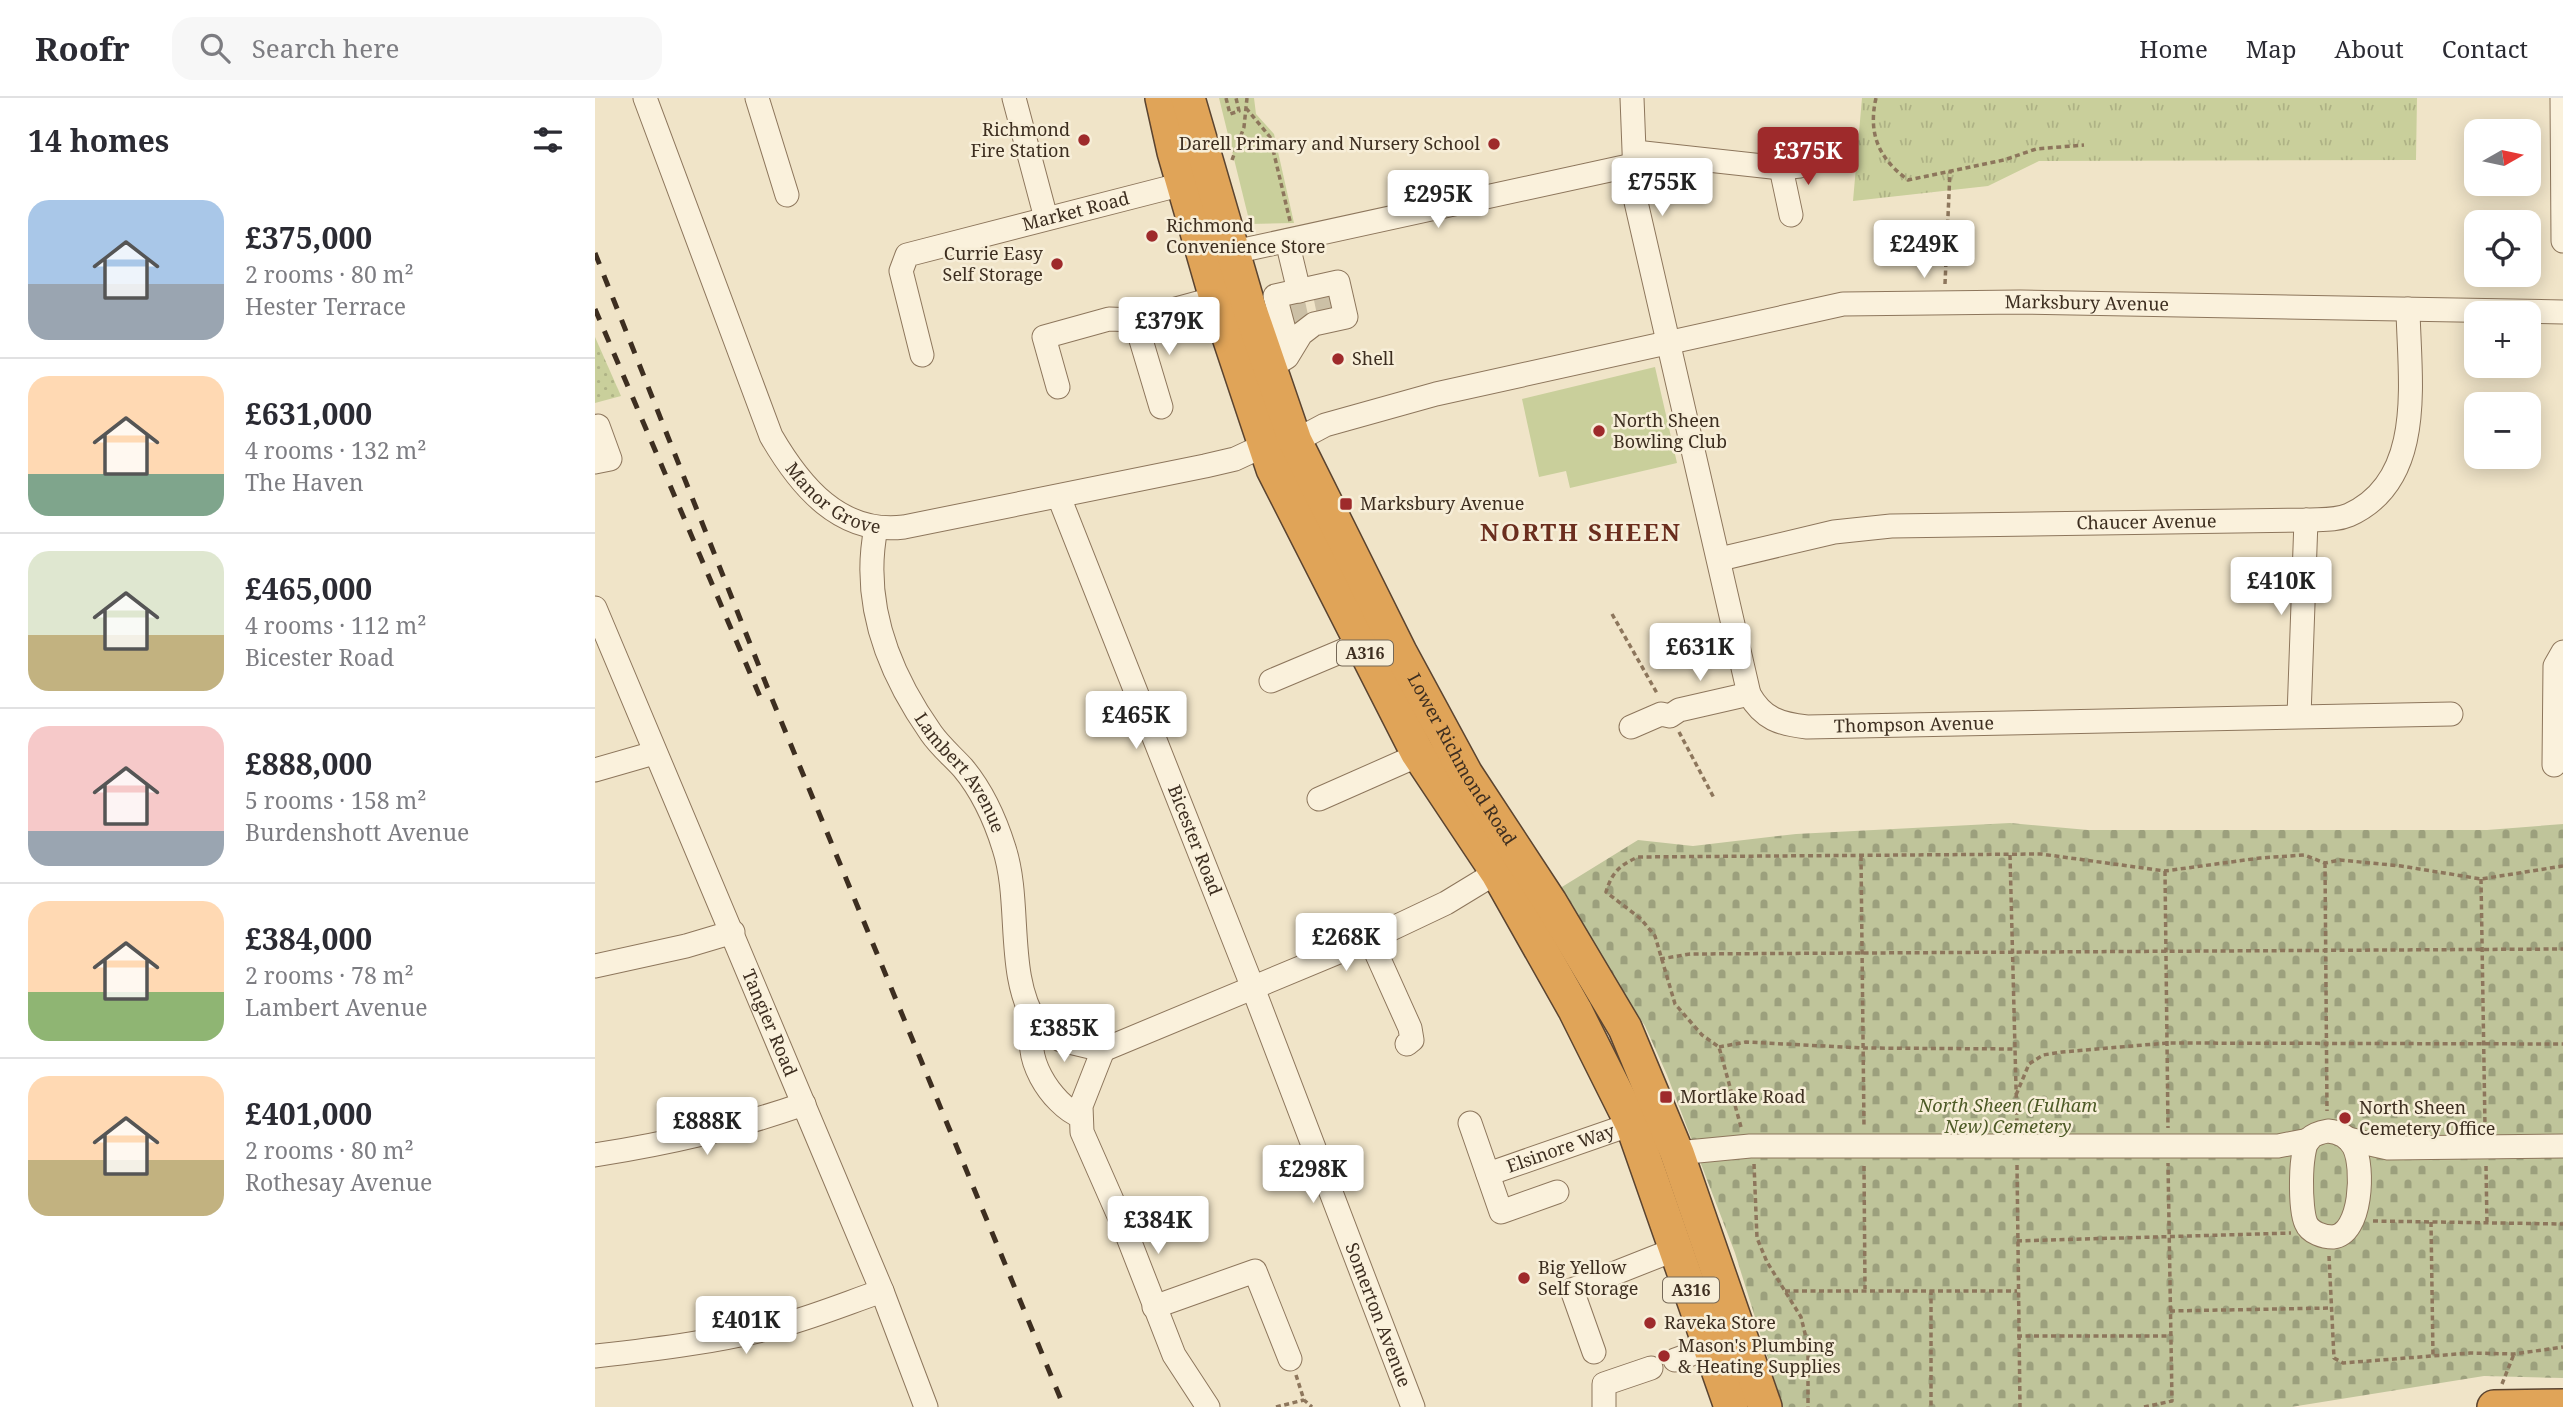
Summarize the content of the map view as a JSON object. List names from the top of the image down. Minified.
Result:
{"streets":{"highway":["A316","Lower Richmond Road"],"street":["Market Road","Marksbury Avenue","Manor Grove","Chaucer Avenue","Thompson Avenue","Lambert Avenue","Bicester Road","Tangier Road","Elsinore Way","Somerton Avenue"]},"crossings":[["Market Road","Lower Richmond Road"],["Marksbury Avenue","Manor Grove"],["Marksbury Avenue","Chaucer Avenue"],["Marksbury Avenue","Thompson Avenue"],["Marksbury Avenue","Lower Richmond Road"],["Manor Grove","Lower Richmond Road"],["Manor Grove","Lambert Avenue"],["Manor Grove","Bicester Road"],["Chaucer Avenue","Thompson Avenue"],["Lower Richmond Road","Elsinore Way"],["Bicester Road","Somerton Avenue"]],"districts":["NORTH SHEEN"],"parks":["North Sheen (Fulham New) Cemetery"],"places":{"other":["Richmond Fire Station","Darell Primary and Nursery School","Richmond Convenience Store","Currie Easy Self Storage","Shell","North Sheen Bowling Club","North Sheen Cemetery Office","Big Yellow Self Storage","Raveka Store","Mason's Plumbing & Heating Supplies"],"transit":["Marksbury Avenue","Mortlake Road"]},"north":"right","page":{"header":"Roofr","search":"Search here","nav":["Home","Map","About","Contact"],"heading":"14 homes","map_buttons":["+","−"],"price":["£375K","£755K","£295K","£249K","£379K","£410K","£631K","£465K","£268K","£385K","£888K","£298K","£384K","£401K"],"list":[{"name":"£375,000","note":"2 rooms · 80 m² · Hester Terrace"},{"name":"£631,000","note":"4 rooms · 132 m² · The Haven"},{"name":"£465,000","note":"4 rooms · 112 m² · Bicester Road"},{"name":"£888,000","note":"5 rooms · 158 m² · Burdenshott Avenue"},{"name":"£384,000","note":"2 rooms · 78 m² · Lambert Avenue"},{"name":"£401,000","note":"2 rooms · 80 m² · Rothesay Avenue"}]}}
